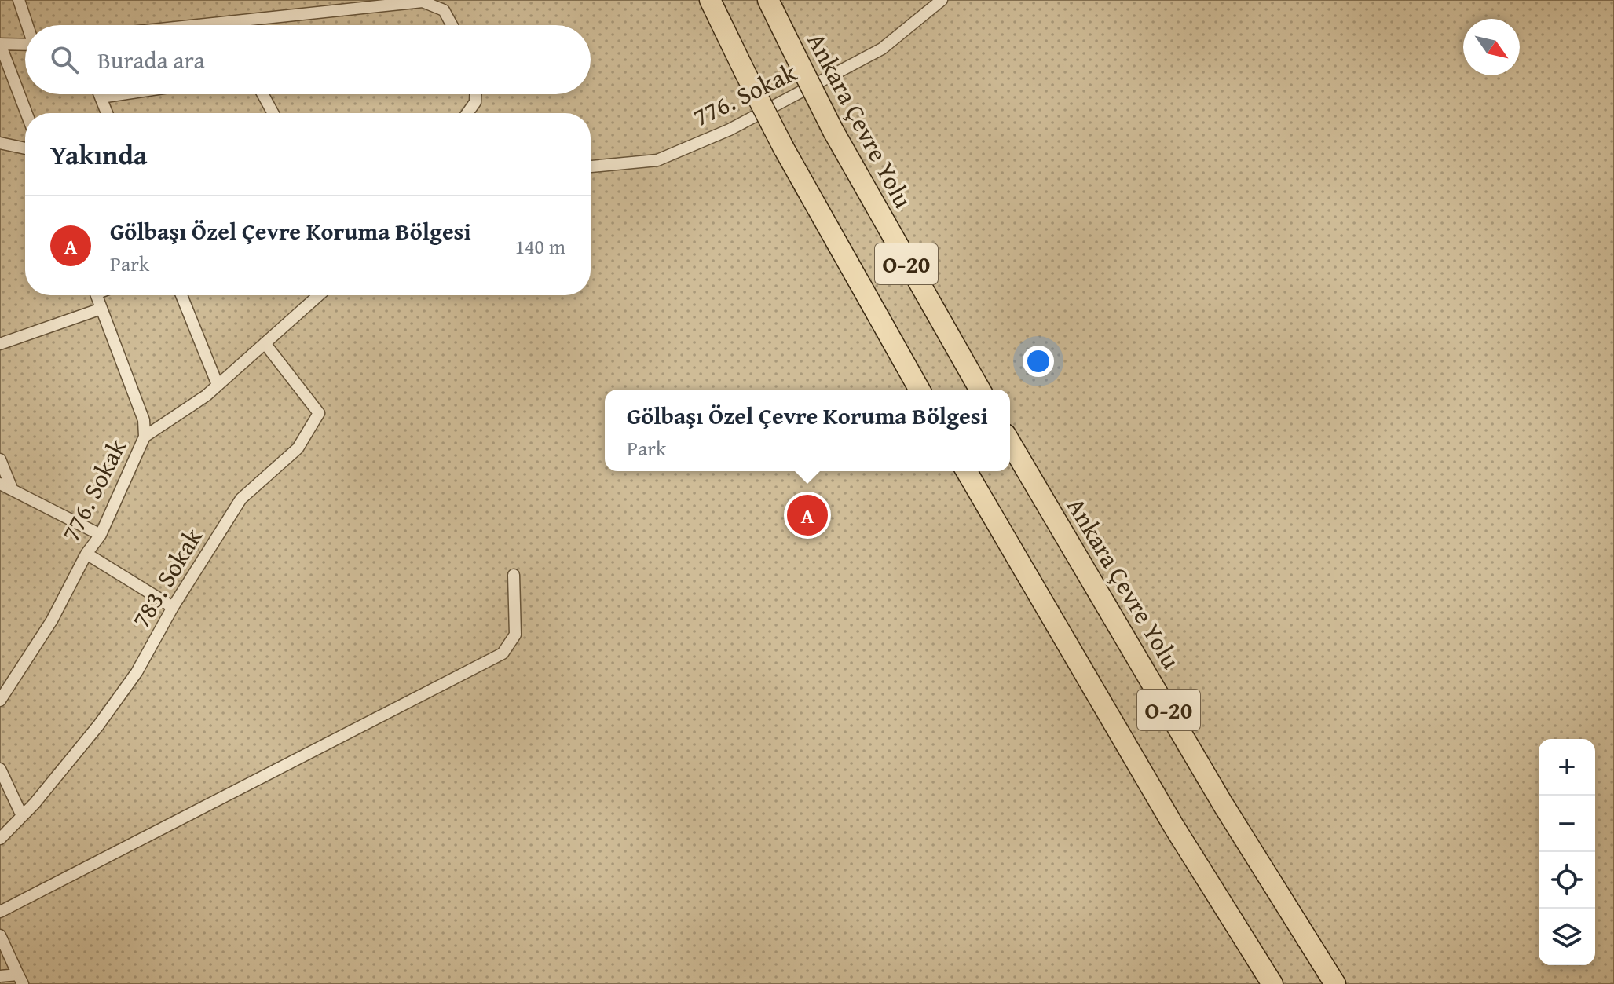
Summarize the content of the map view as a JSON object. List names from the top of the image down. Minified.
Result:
{"streets":{"highway":["Ankara Çevre Yolu","O-20"],"street":["776. Sokak","783. Sokak"]},"crossings":[["776. Sokak","783. Sokak"]],"north":"bottom right","page":{"search":"Burada ara","heading":"Yakında","list":[{"mark":"A","name":"Gölbaşı Özel Çevre Koruma Bölgesi","note":"Park","value":"140 m"}],"popup":["Gölbaşı Özel Çevre Koruma Bölgesi","Park"],"pins":"A","map_buttons":["+","−"]}}
